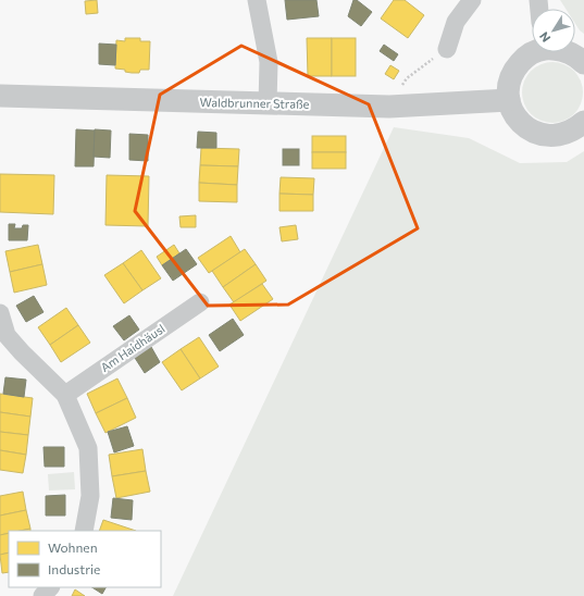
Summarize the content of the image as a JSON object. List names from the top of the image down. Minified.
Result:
{"streets":{"street":["Waldbrunner Straße","Am Haidhäusl"]},"legend":["Wohnen","Industrie"],"north":"bottom left"}
